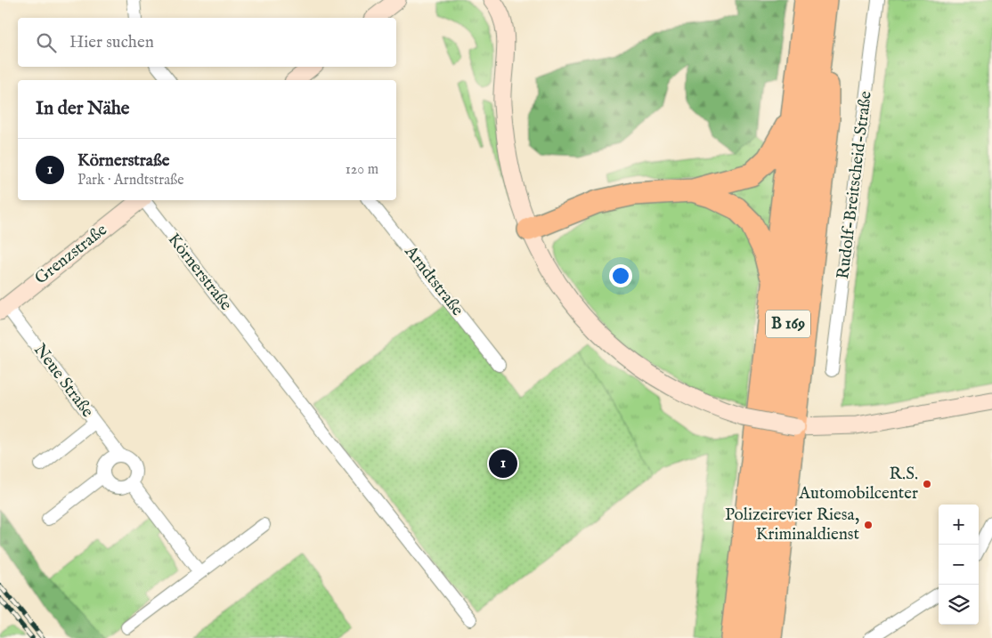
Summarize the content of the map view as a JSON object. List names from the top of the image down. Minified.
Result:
{"streets":{"highway":["B 169"],"street":["Rudolf-Breitscheid-Straße","Grenzstraße","Körnerstraße","Arndtstraße","Neue Straße"]},"crossings":[["Grenzstraße","Neue Straße"]],"places":["R.S. Automobilcenter","Polizeirevier Riesa, Kriminaldienst"],"page":{"search":"Hier suchen","heading":"In der Nähe","list":[{"mark":"1","name":"Körnerstraße","note":"Park · Arndtstraße","value":"120 m"}],"pins":"1","map_buttons":["+","−"]}}
